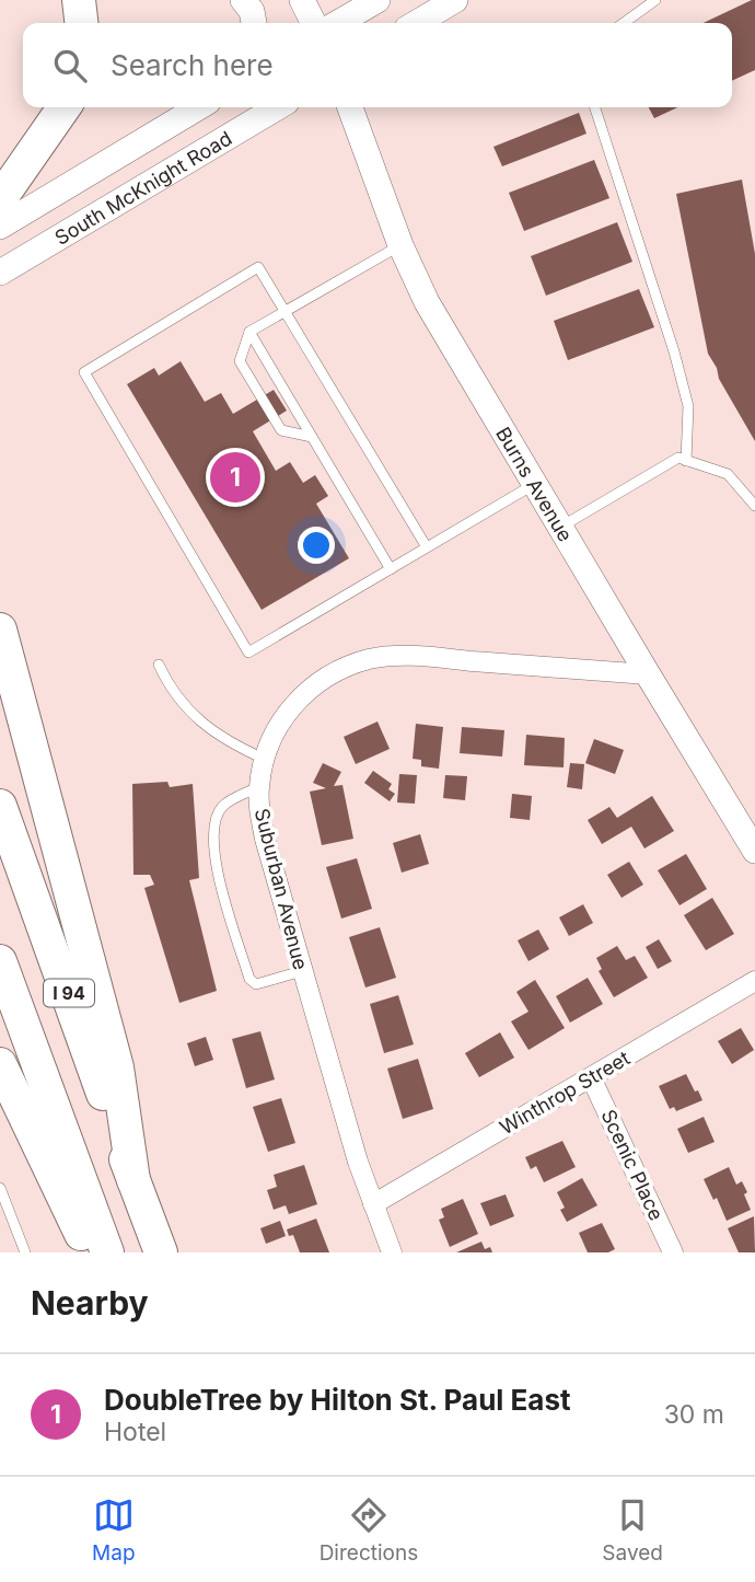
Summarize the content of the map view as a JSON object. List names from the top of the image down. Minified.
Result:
{"streets":{"highway":["I 94"],"street":["South McKnight Road","Burns Avenue","Suburban Avenue","Winthrop Street","Scenic Place"]},"crossings":[["Burns Avenue","Suburban Avenue"],["Suburban Avenue","Winthrop Street"],["Winthrop Street","Scenic Place"]],"page":{"search":"Search here","pins":"1","heading":"Nearby","list":[{"mark":"1","name":"DoubleTree by Hilton St. Paul East","note":"Hotel","value":"30 m"}],"nav":["Map","Directions","Saved"]}}
